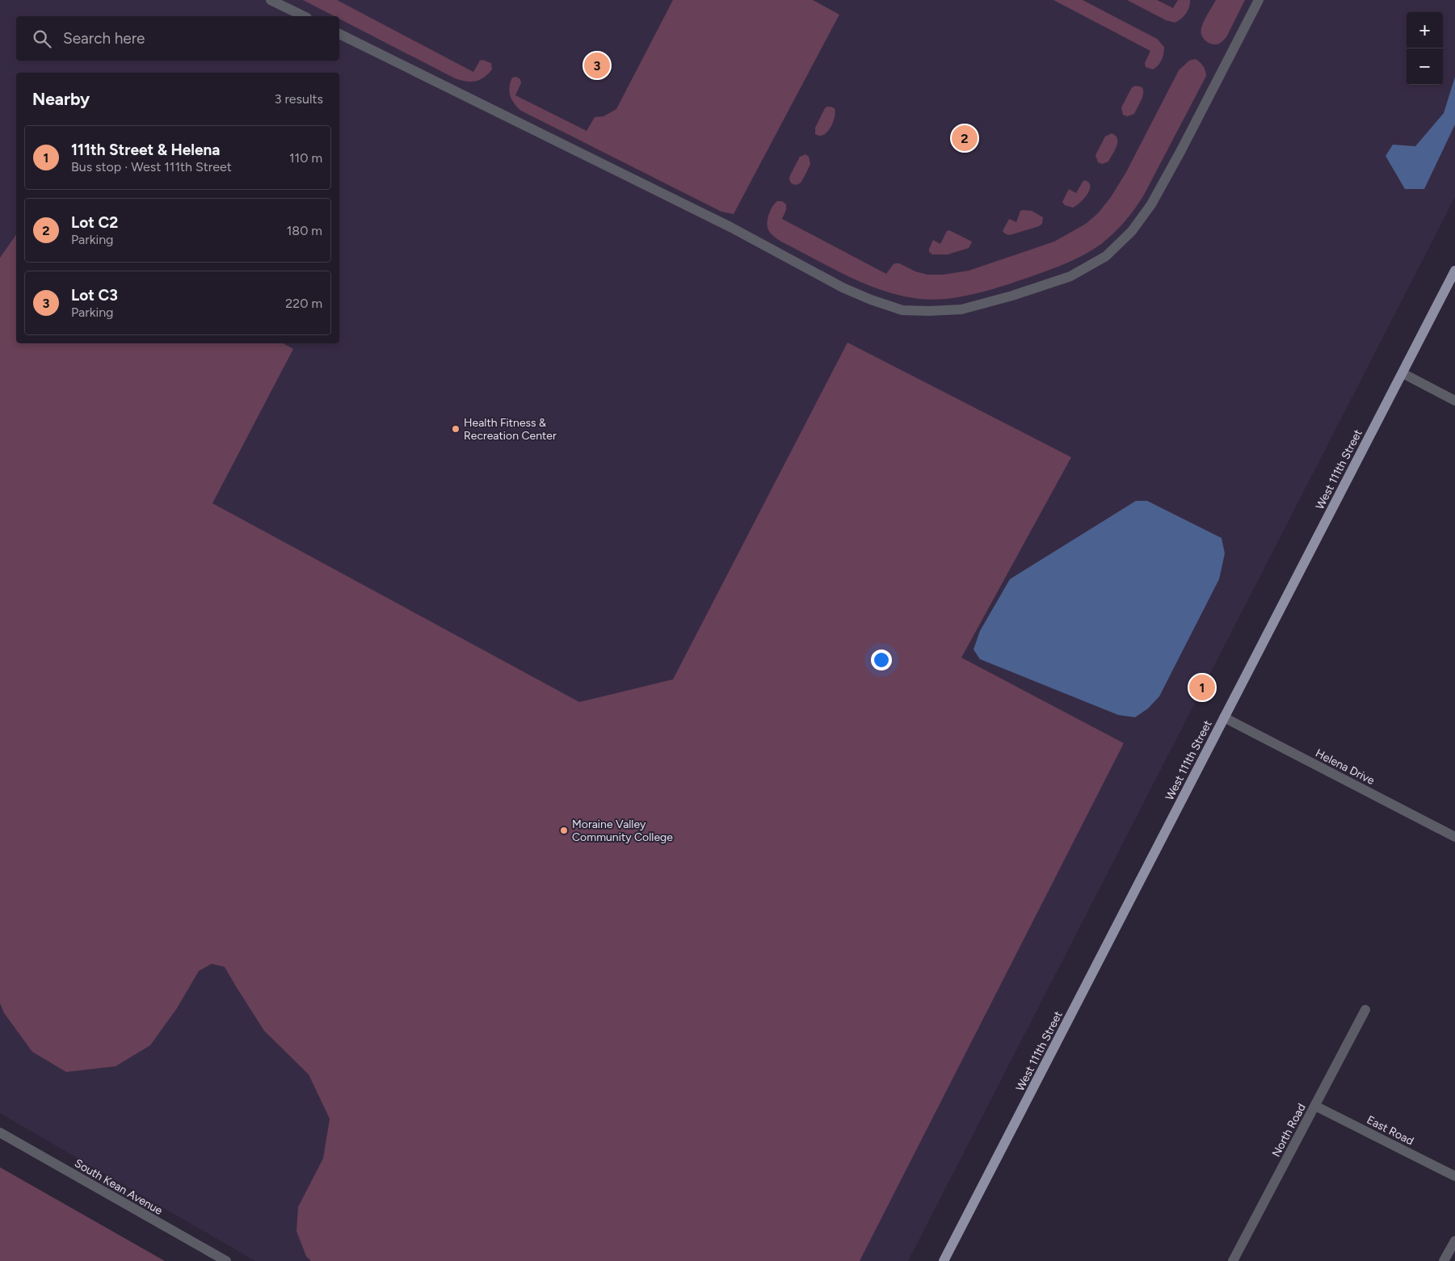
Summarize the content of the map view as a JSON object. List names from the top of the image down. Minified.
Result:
{"streets":{"main road":["West 111th Street"],"street":["Helena Drive","North Road","East Road","South Kean Avenue"]},"crossings":[["West 111th Street","Helena Drive"],["North Road","East Road"]],"places":["Health Fitness & Recreation Center","Moraine Valley Community College"],"page":{"map_buttons":["+","−"],"search":"Search here","pins":["3","2","1"],"heading":["Nearby","3 results"],"list":[{"mark":"1","name":"111th Street & Helena","note":"Bus stop · West 111th Street","value":"110 m"},{"mark":"2","name":"Lot C2","note":"Parking","value":"180 m"},{"mark":"3","name":"Lot C3","note":"Parking","value":"220 m"}]}}
